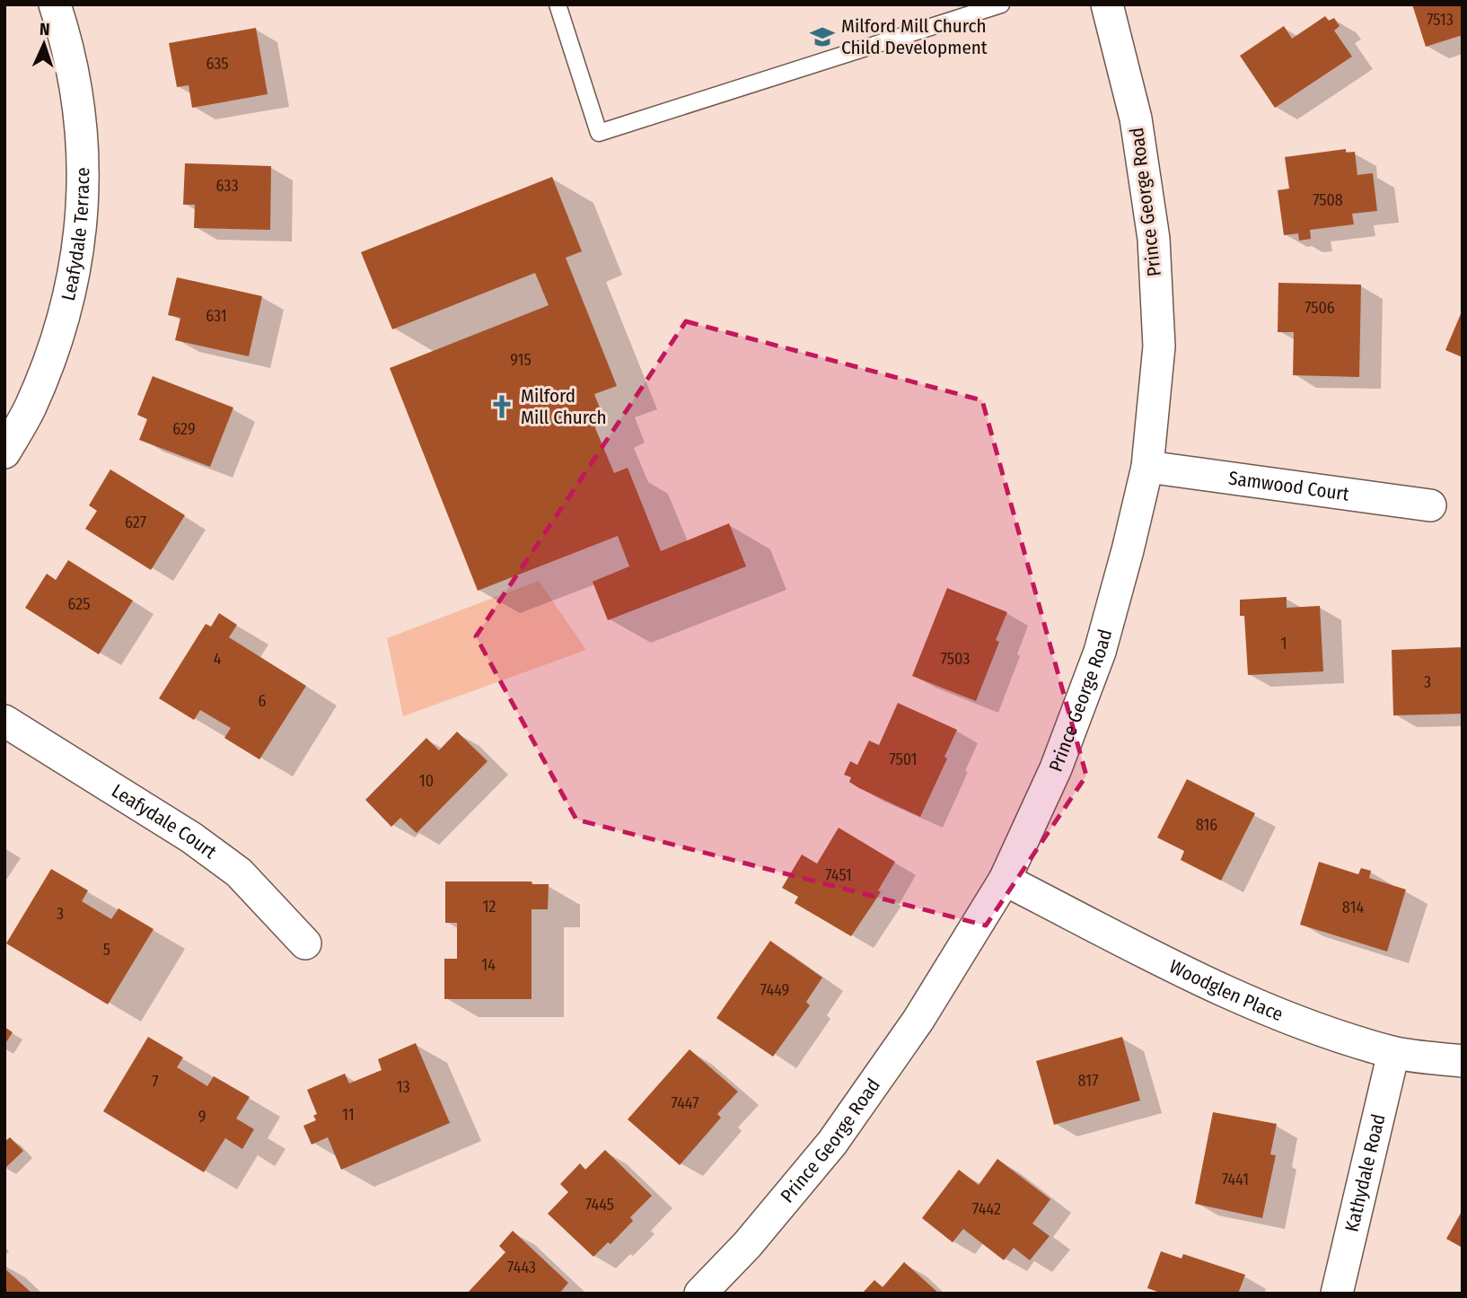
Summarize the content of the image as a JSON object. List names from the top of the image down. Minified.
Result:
{"streets":{"street":["Prince George Road","Leafydale Terrace","Samwood Court","Leafydale Court","Woodglen Place","Kathydale Road"]},"crossings":[["Prince George Road","Samwood Court"],["Prince George Road","Woodglen Place"],["Woodglen Place","Kathydale Road"]],"places":{"school or university":["Milford Mill Church Child Development"],"church":["Milford Mill Church"]},"house_numbers":["7513","635","633","7508","7506","631","915","629","627","625","1","4","7503","3","6","7501","10","816","7451","12","814","3","5","14","7449","817","7","13","7447","11","9","7441","7445","7442","7443"],"north":"top"}
